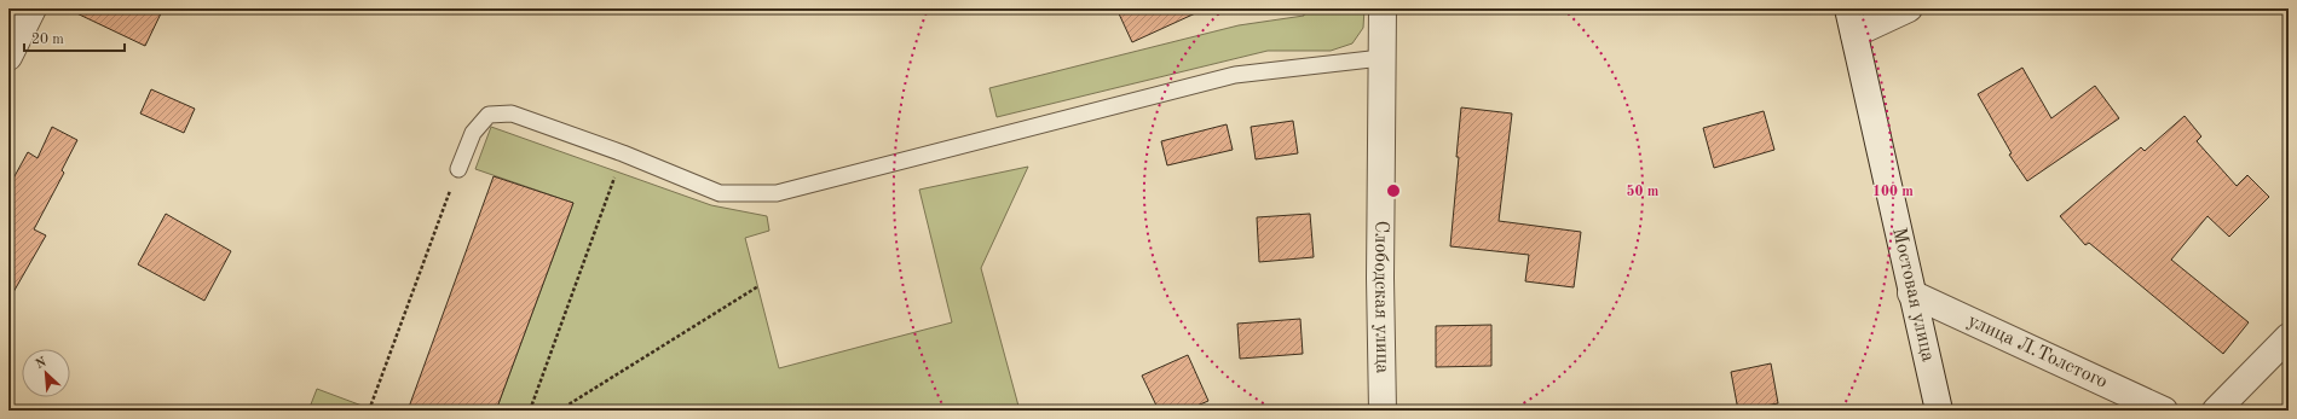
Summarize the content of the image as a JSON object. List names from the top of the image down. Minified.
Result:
{"streets":{"street":["Мостовая улица","Слободская улица","улица Л.Толстого"]},"crossings":[["Мостовая улица","улица Л.Толстого"]],"scale_bar":"20 m","north":"top left","rings":["50 m","100 m"]}
